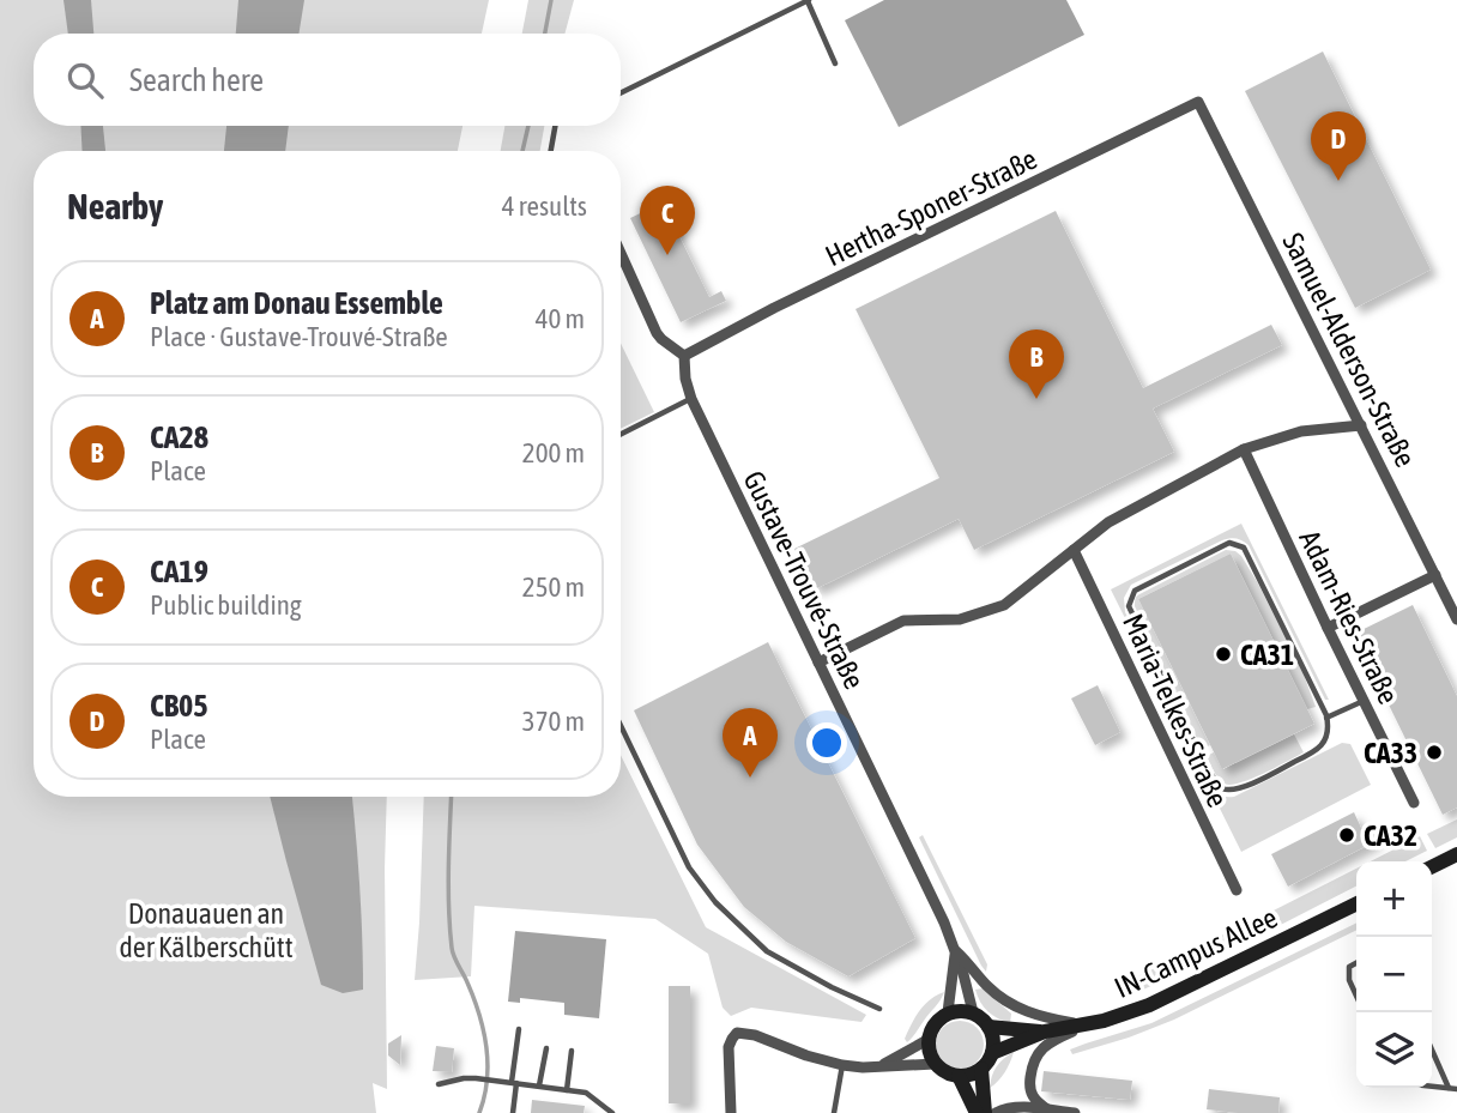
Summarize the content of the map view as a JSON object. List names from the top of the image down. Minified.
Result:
{"streets":{"street":["Hertha-Sponer-Straße","Samuel-Alderson-Straße","Gustave-Trouvé-Straße","Adam-Ries-Straße","Maria-Telkes-Straße","IN-Campus Allee"]},"crossings":[["Hertha-Sponer-Straße","Samuel-Alderson-Straße"],["Hertha-Sponer-Straße","Gustave-Trouvé-Straße"],["Gustave-Trouvé-Straße","IN-Campus Allee"]],"parks":["Donauauen an der Kälberschütt"],"places":["CA31","CA33","CA32"],"page":{"search":"Search here","pins":["D","C","B","A"],"heading":["Nearby","4 results"],"list":[{"mark":"A","name":"Platz am Donau Essemble","note":"Place · Gustave-Trouvé-Straße","value":"40 m"},{"mark":"B","name":"CA28","note":"Place","value":"200 m"},{"mark":"C","name":"CA19","note":"Public building","value":"250 m"},{"mark":"D","name":"CB05","note":"Place","value":"370 m"}],"map_buttons":["+","−"]}}
